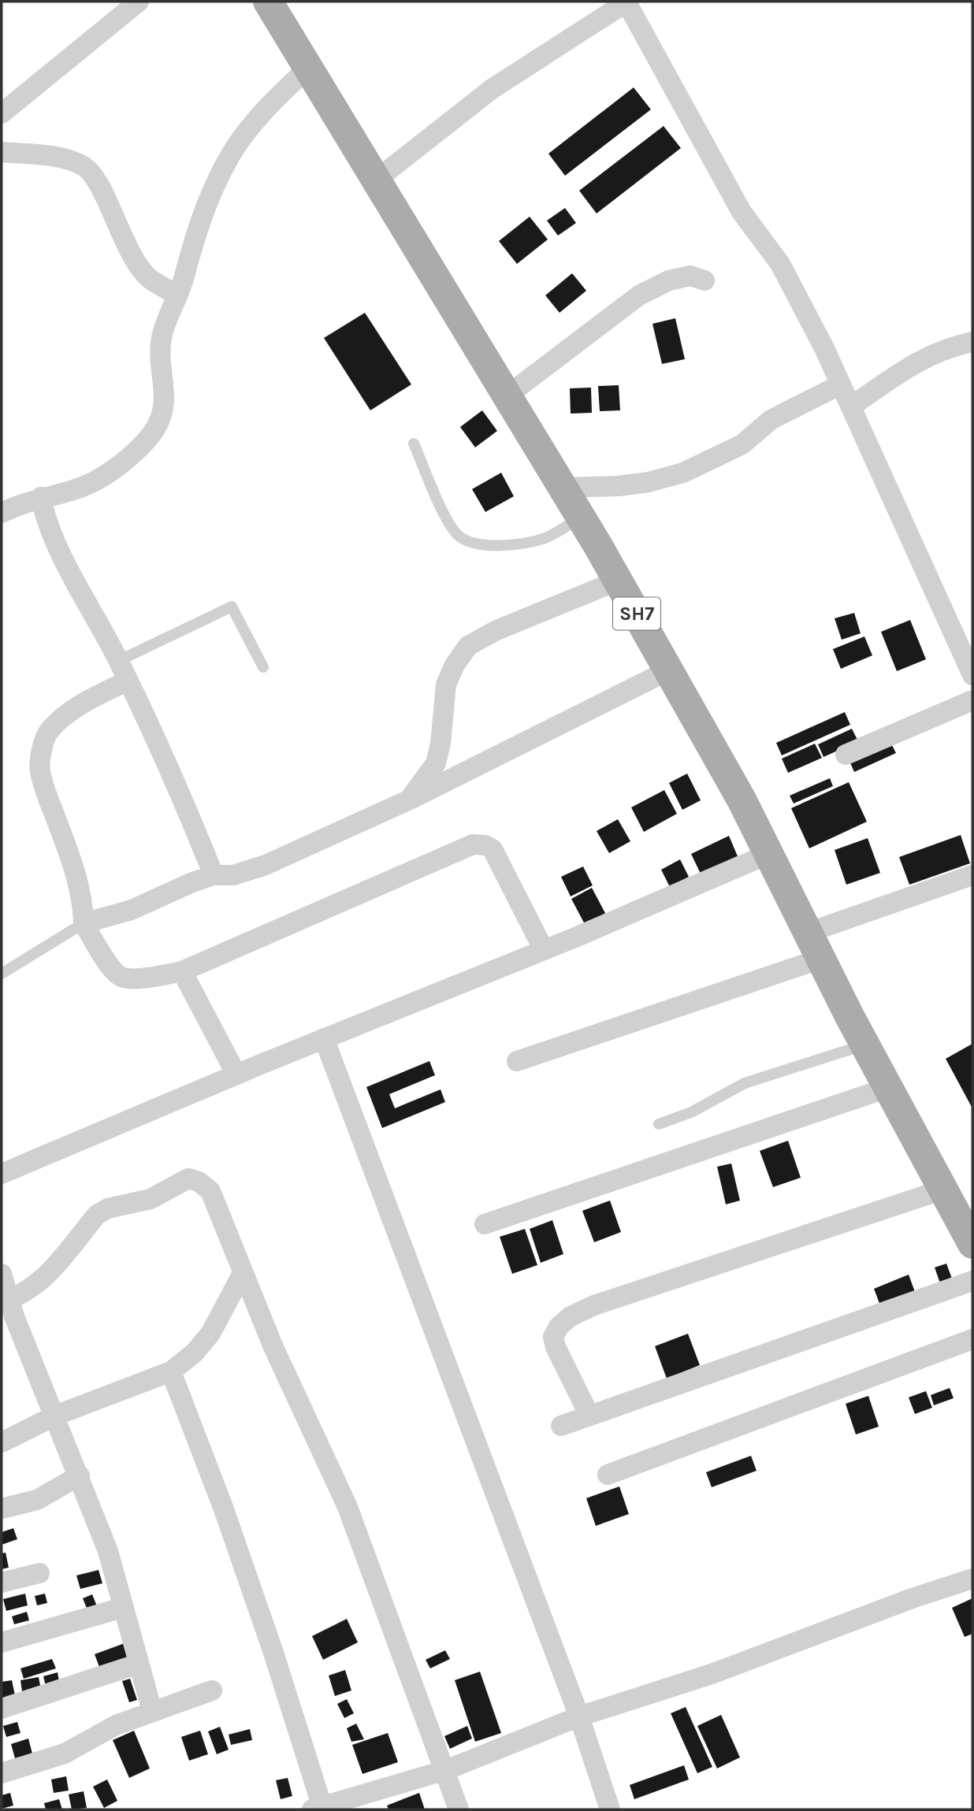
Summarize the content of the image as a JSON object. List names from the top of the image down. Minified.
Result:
{"streets":{"main road":["SH7"]}}
